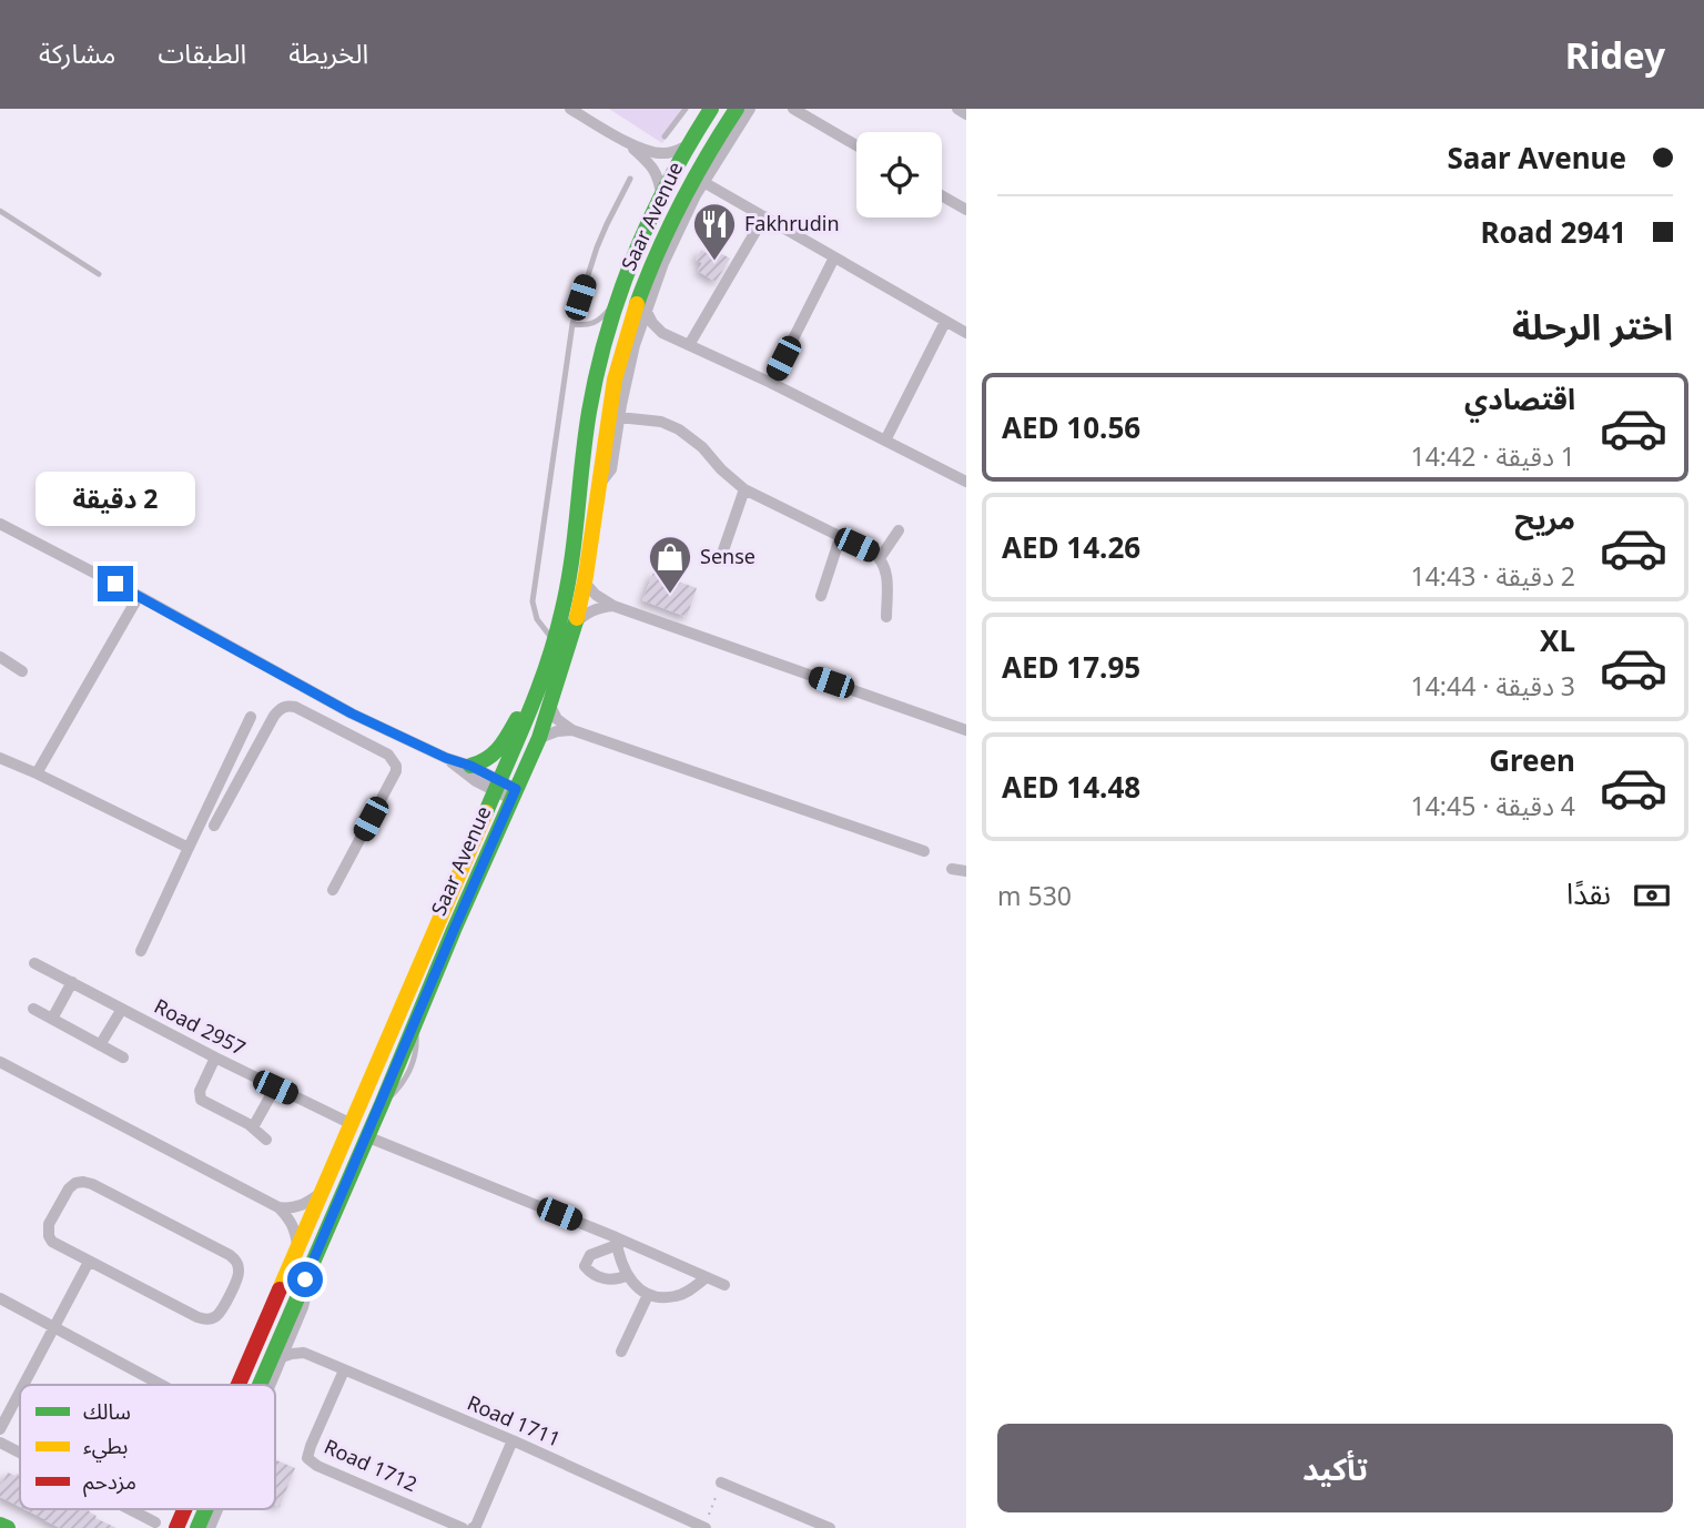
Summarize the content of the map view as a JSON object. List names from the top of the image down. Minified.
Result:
{"streets":{"street":["Saar Avenue","Road 2957","Road 1711","Road 1712"]},"crossings":[["Saar Avenue","Road 2957"],["Road 1711","Road 1712"]],"places":{"restaurant":["Fakhrudin"],"shop":["Sense"]},"legend":["سالك","بطيء","مزدحم"],"page":{"header":"Ridey","nav":["الخريطة","الطبقات","مشاركة"],"banner":["Saar Avenue","Road 2941"],"heading":"اختر الرحلة","list":[{"name":"اقتصادي","note":"1 دقيقة · 14:42","value":"AED 10.56"},{"name":"مريح","note":"2 دقيقة · 14:43","value":"AED 14.26"},{"name":"XL","note":"3 دقيقة · 14:44","value":"AED 17.95"},{"name":"Green","note":"4 دقيقة · 14:45","value":"AED 14.48"}],"bubble":"2 دقيقة","pay":["نقدًا","530 m"],"buttons":"تأكيد"}}
